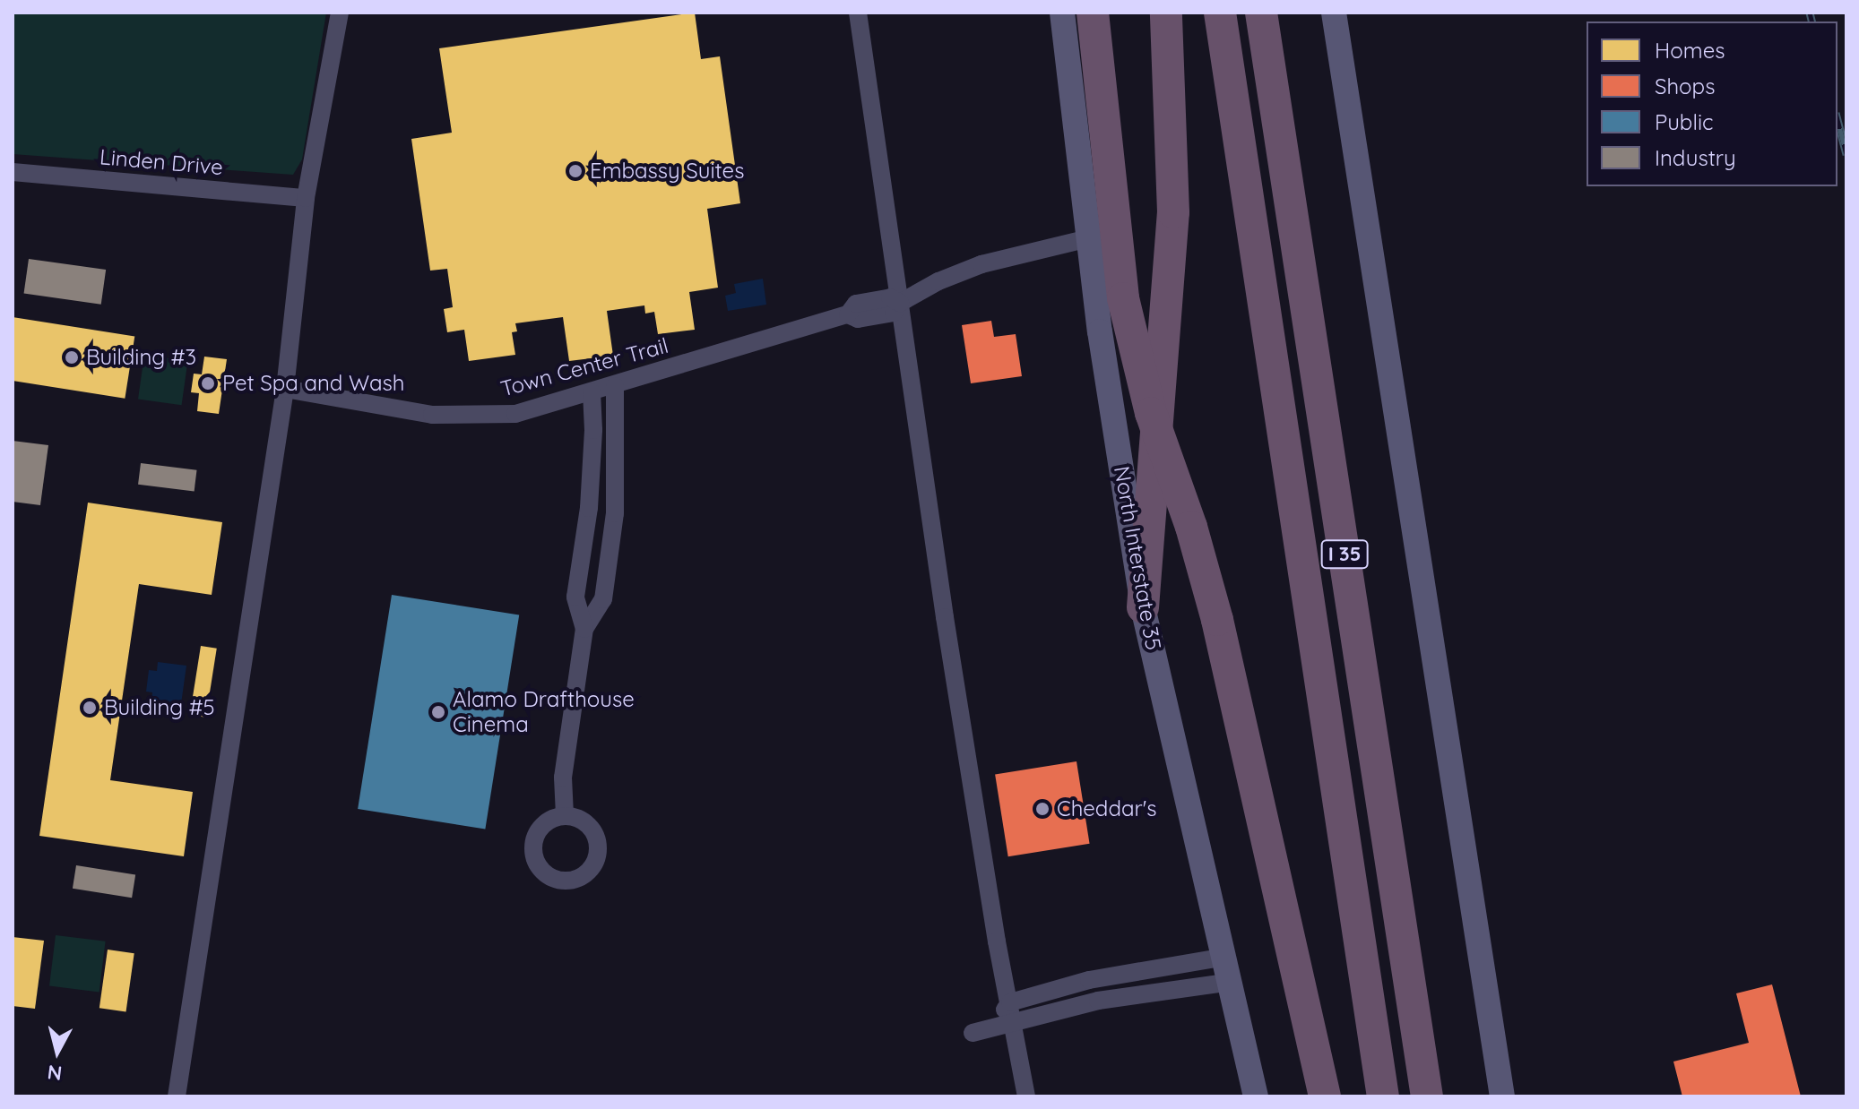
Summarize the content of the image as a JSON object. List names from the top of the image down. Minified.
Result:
{"streets":{"highway":["I 35"],"main road":["North Interstate 35"],"street":["Linden Drive","Town Center Trail"]},"crossings":[["Town Center Trail","North Interstate 35"]],"places":["Embassy Suites","Building #3","Pet Spa and Wash","Building #5","Alamo Drafthouse Cinema","Cheddar's"],"legend":["Homes","Shops","Public","Industry"],"north":"bottom"}
